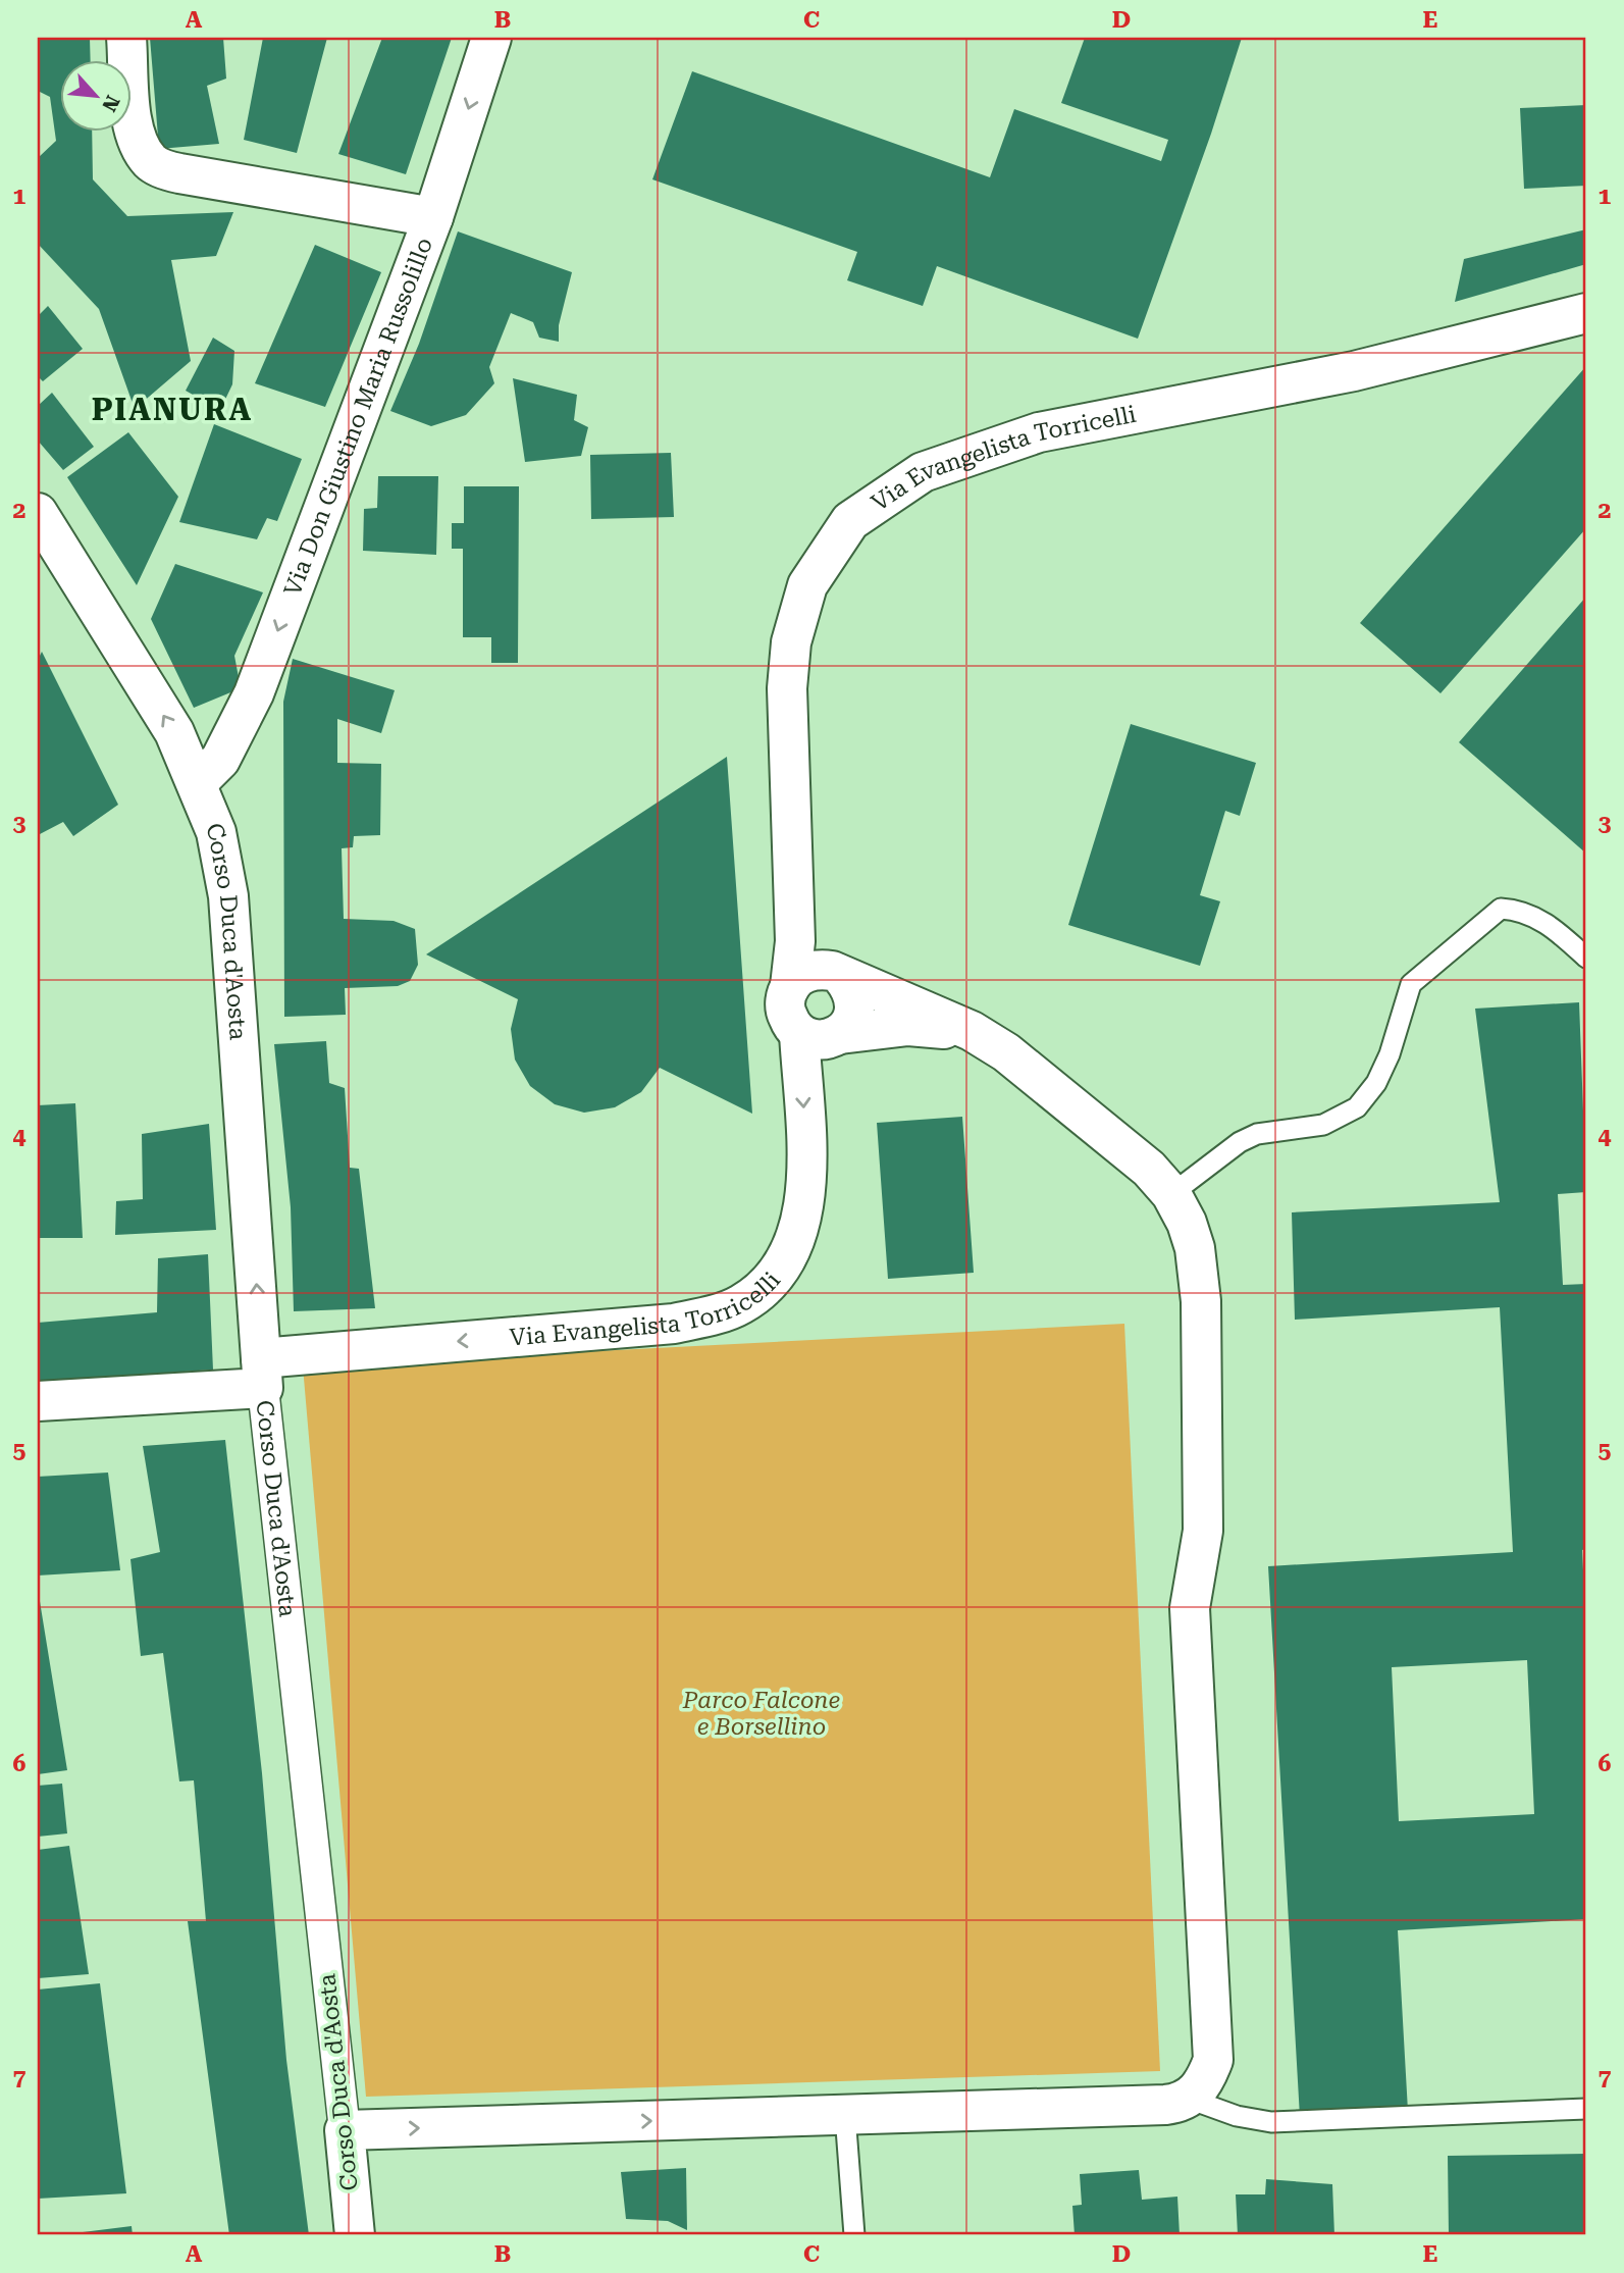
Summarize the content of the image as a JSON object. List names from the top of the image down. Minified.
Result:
{"streets":{"street":["Via Don Giustino Maria Russolillo","Via Evangelista Torricelli","Corso Duca d'Aosta"]},"crossings":[["Via Don Giustino Maria Russolillo","Corso Duca d'Aosta"],["Via Evangelista Torricelli","Corso Duca d'Aosta"]],"one_way":["Via Don Giustino Maria Russolillo","Corso Duca d'Aosta"],"districts":["PIANURA"],"parks":["Parco Falcone e Borsellino"],"north":"bottom right","grid":{"columns":["A","B","C","D","E"],"rows":["1","2","3","4","5","6","7"]}}
